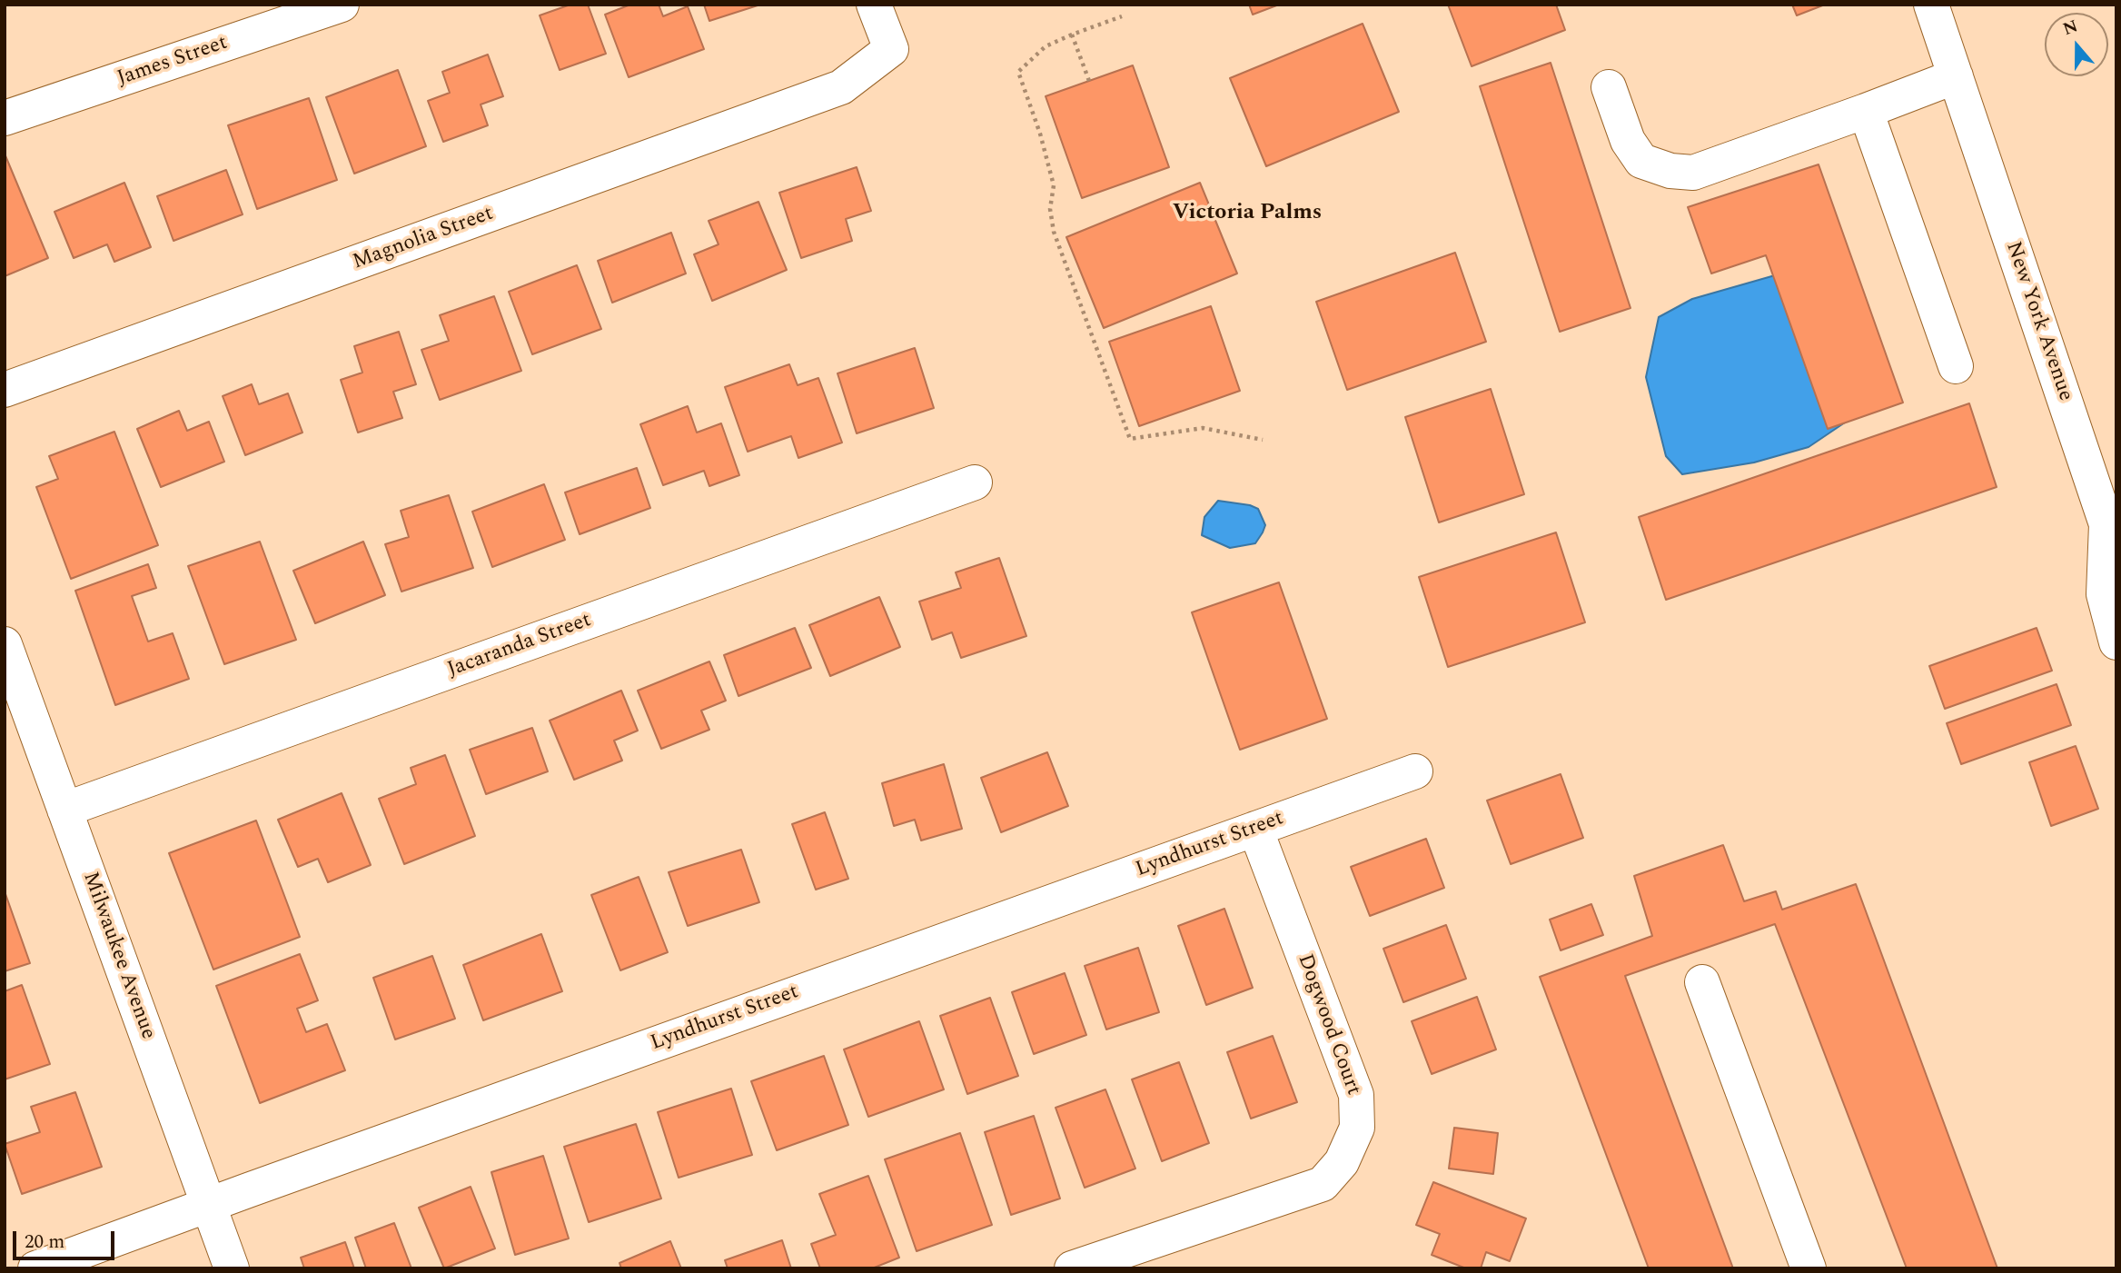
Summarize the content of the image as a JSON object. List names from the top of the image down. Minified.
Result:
{"streets":{"street":["James Street","Magnolia Street","New York Avenue","Jacaranda Street","Lyndhurst Street","Milwaukee Avenue","Dogwood Court"]},"crossings":[["Jacaranda Street","Milwaukee Avenue"],["Lyndhurst Street","Milwaukee Avenue"],["Lyndhurst Street","Dogwood Court"]],"districts":["Victoria Palms"],"scale_bar":"20 m","north":"top"}
